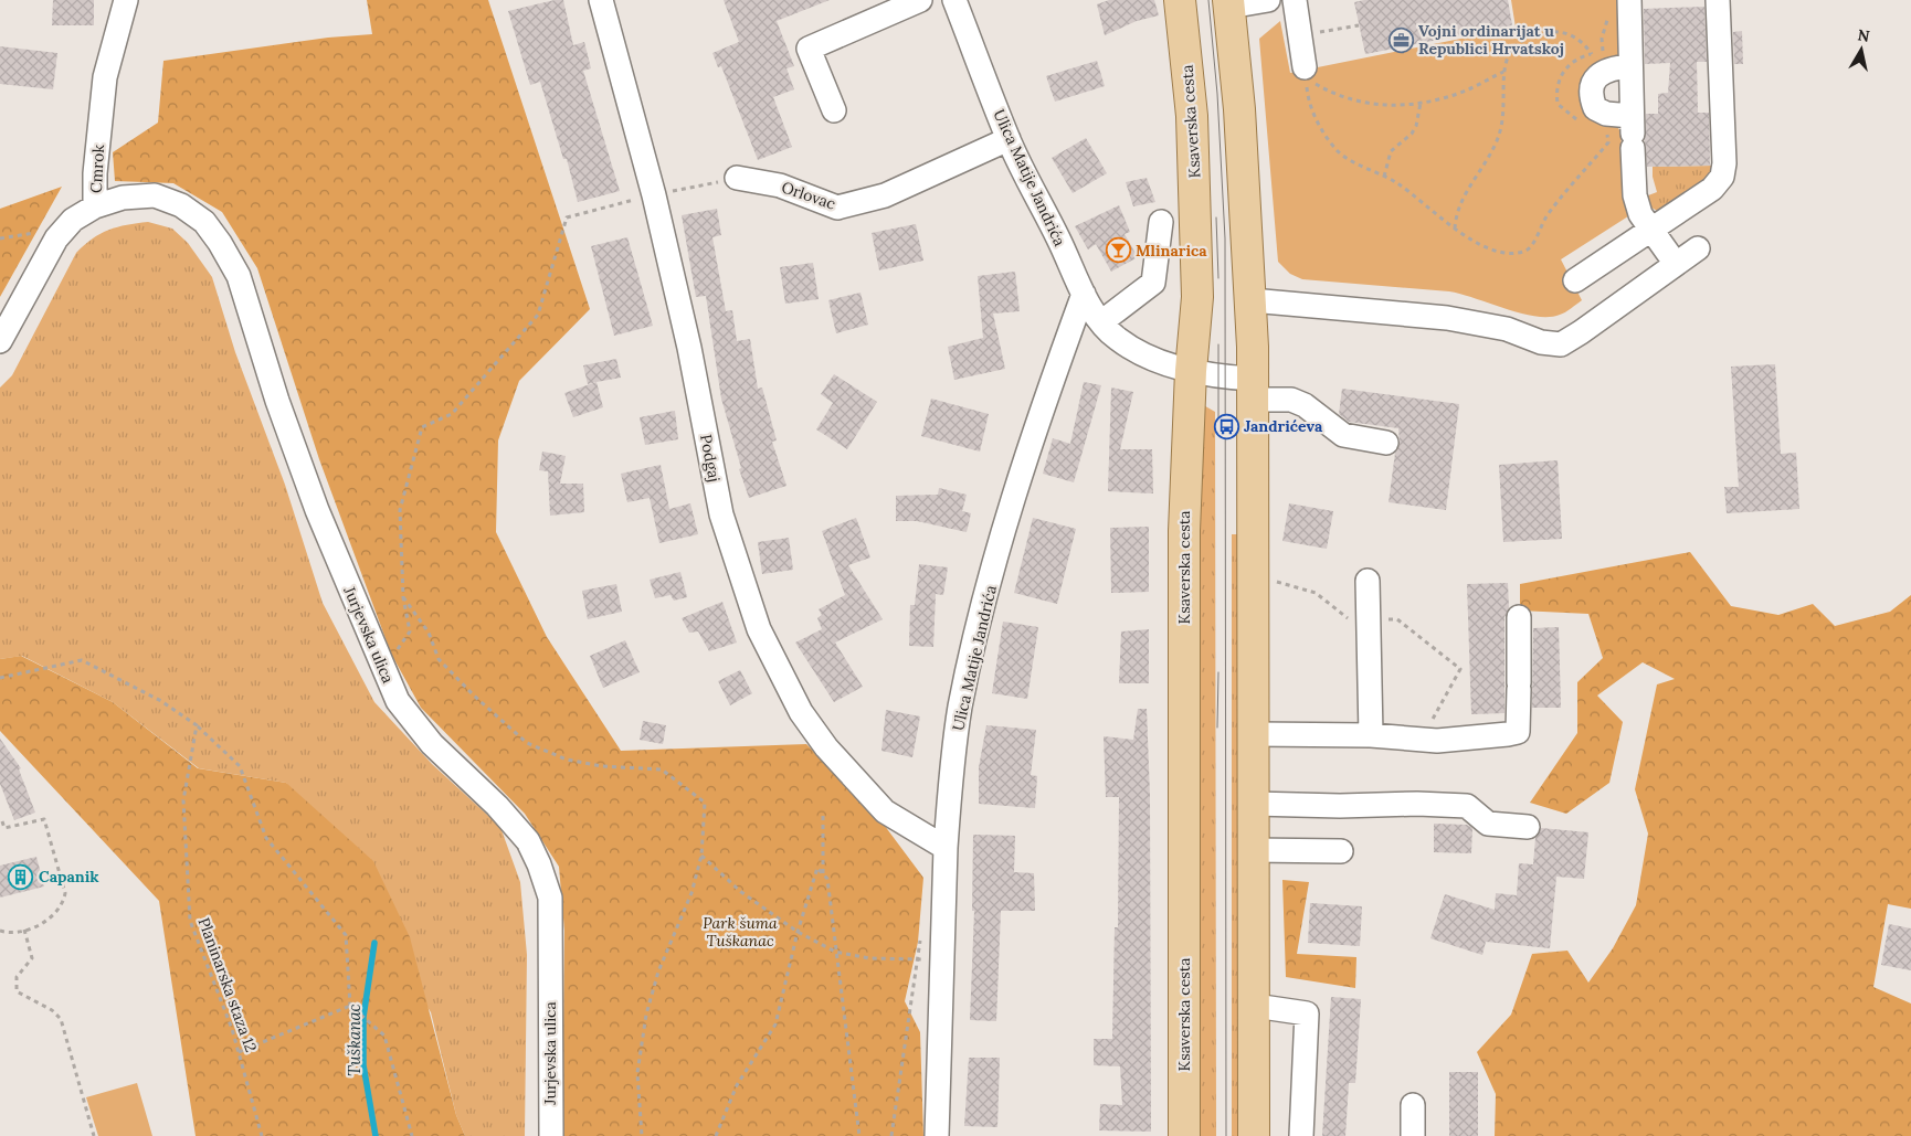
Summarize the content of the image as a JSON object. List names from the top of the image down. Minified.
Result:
{"streets":{"main road":["Ksaverska cesta"],"street":["Cmrok","Ulica Matije Jandrića","Orlovac","Podgaj","Jurjevska ulica"],"path":["Planinarska staza 12"]},"crossings":[["Ksaverska cesta","Ulica Matije Jandrića"],["Cmrok","Jurjevska ulica"],["Ulica Matije Jandrića","Orlovac"],["Ulica Matije Jandrića","Podgaj"]],"water":["Tuškanac"],"parks":["Park šuma Tuškanac"],"places":{"office":["Vojni ordinarijat u Republici Hrvatskoj"],"bar":["Mlinarica"],"bus stop":["Jandrićeva"],"building":["Capanik"]},"north":"top"}
